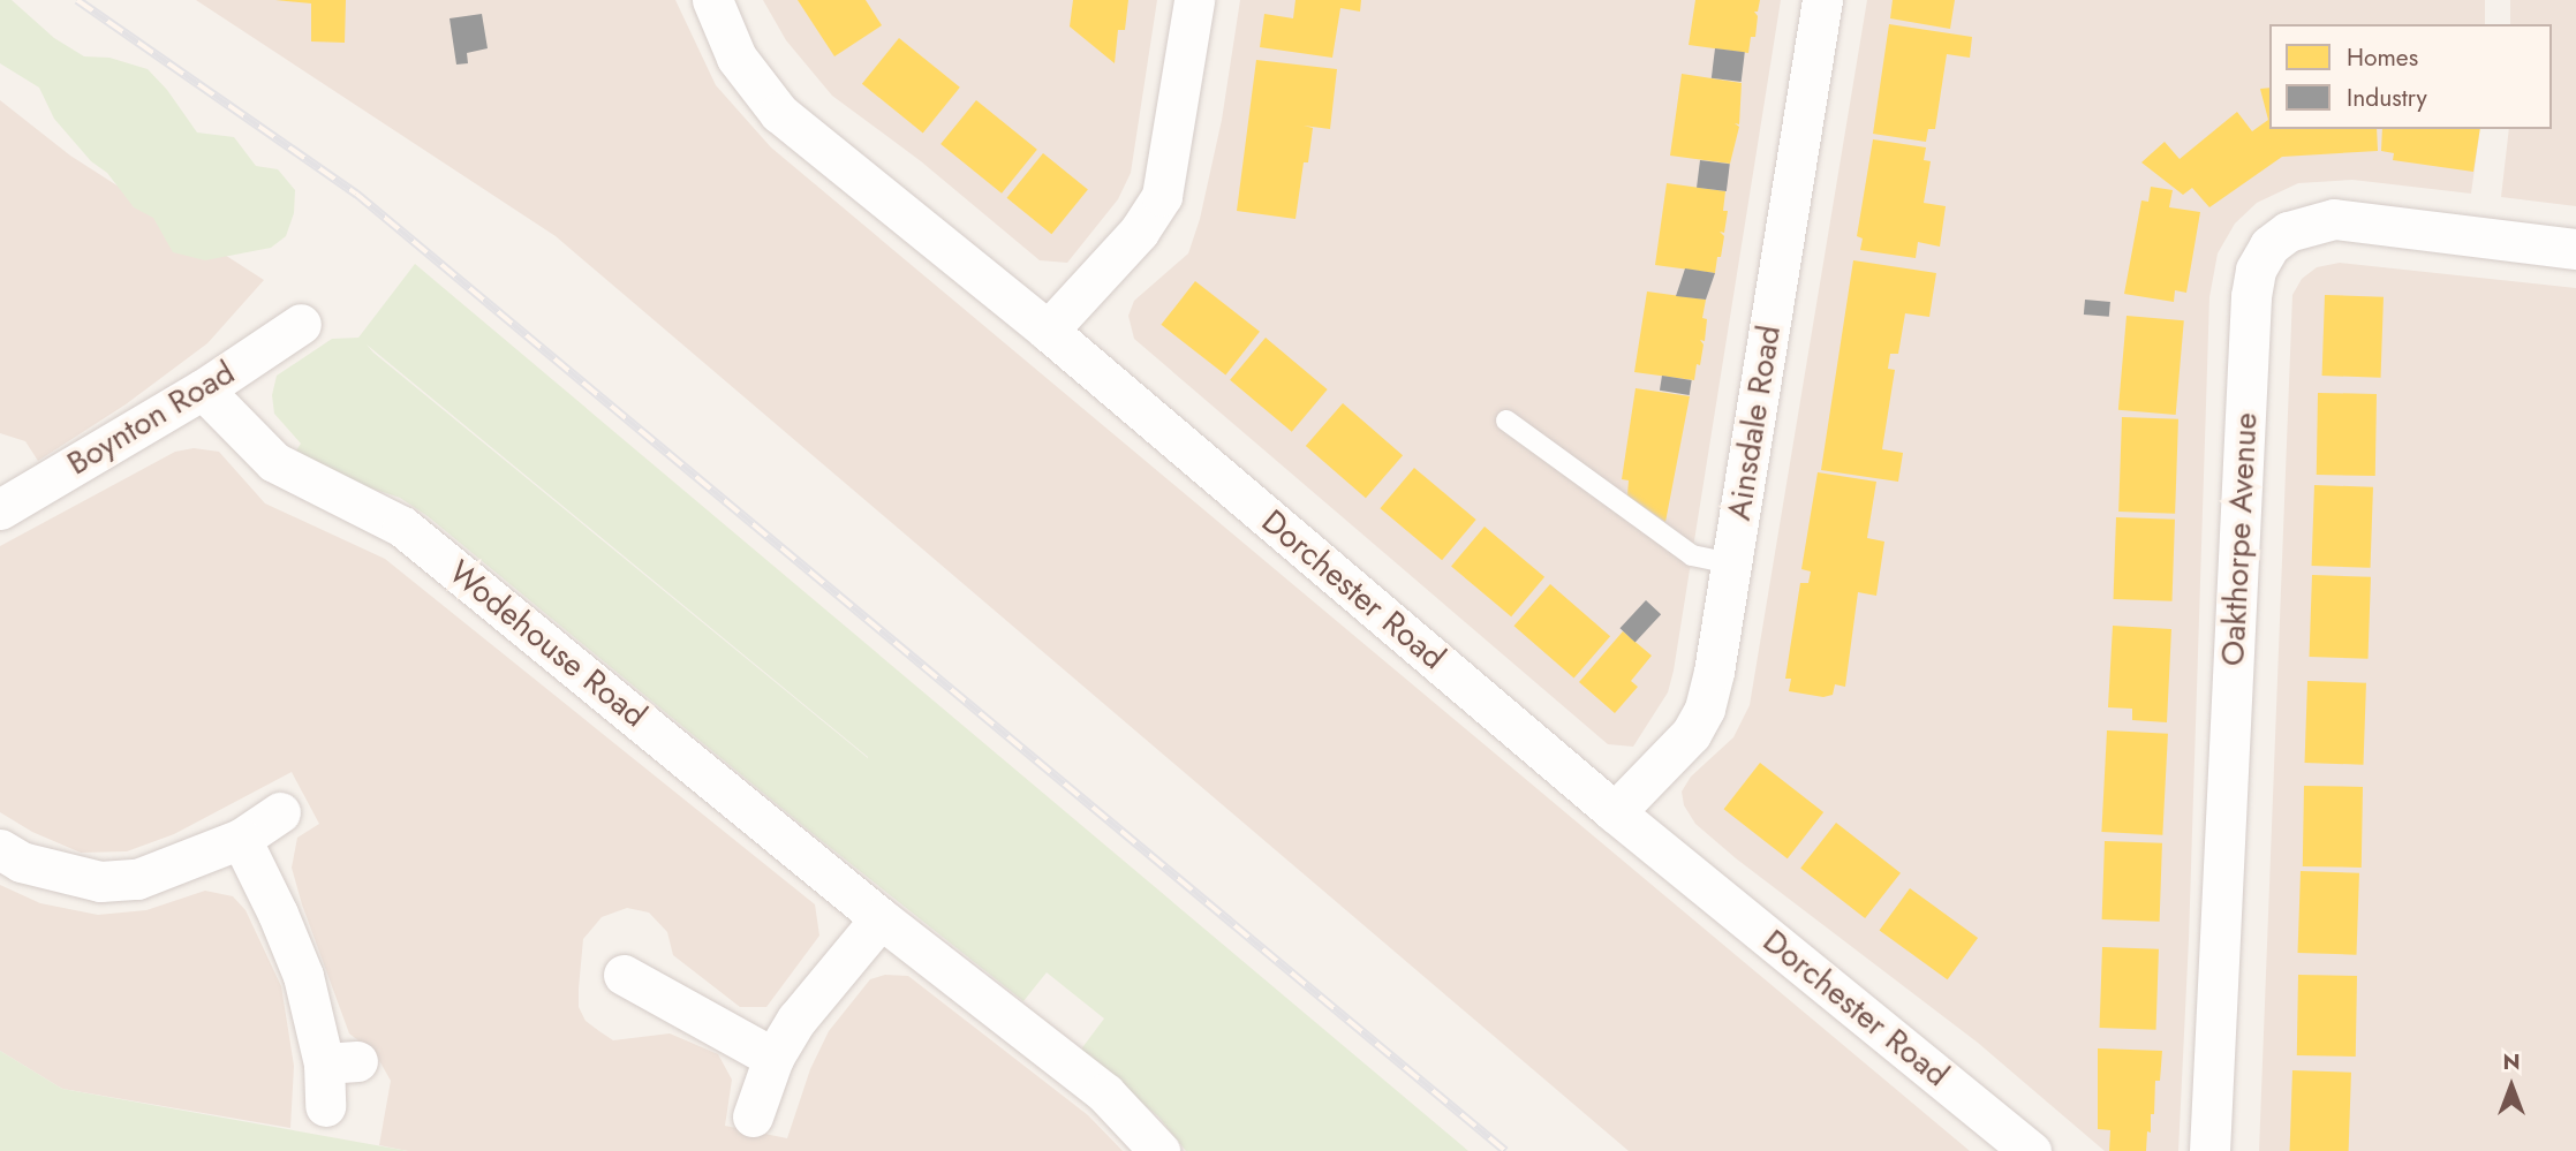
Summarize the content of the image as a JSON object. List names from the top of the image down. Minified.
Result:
{"streets":{"street":["Boynton Road","Ainsdale Road","Oakthorpe Avenue","Dorchester Road","Wodehouse Road"]},"crossings":[["Boynton Road","Wodehouse Road"],["Ainsdale Road","Dorchester Road"]],"legend":["Homes","Industry"],"north":"top"}
